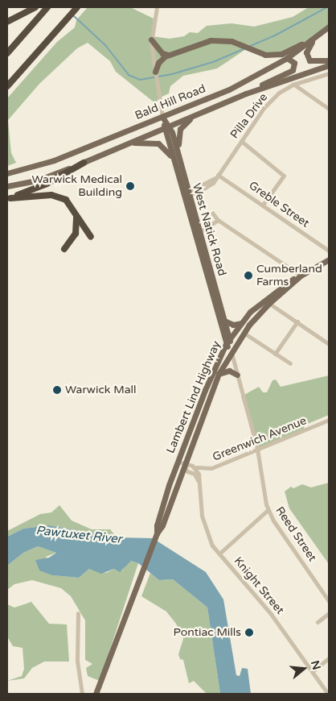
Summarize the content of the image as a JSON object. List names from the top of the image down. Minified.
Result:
{"streets":{"main road":["Bald Hill Road","West Natick Road","Lambert Lind Highway"],"street":["Pilla Drive","Greble Street","Greenwich Avenue","Reed Street","Knight Street"]},"crossings":[["Bald Hill Road","West Natick Road"],["Pilla Drive","Greble Street"],["Pilla Drive","West Natick Road"],["West Natick Road","Lambert Lind Highway"],["West Natick Road","Greenwich Avenue"],["West Natick Road","Reed Street"],["Greenwich Avenue","Reed Street"],["Greenwich Avenue","Knight Street"]],"water":["Pawtuxet River"],"places":["Warwick Medical Building","Cumberland Farms","Warwick Mall","Pontiac Mills"],"north":"right"}
